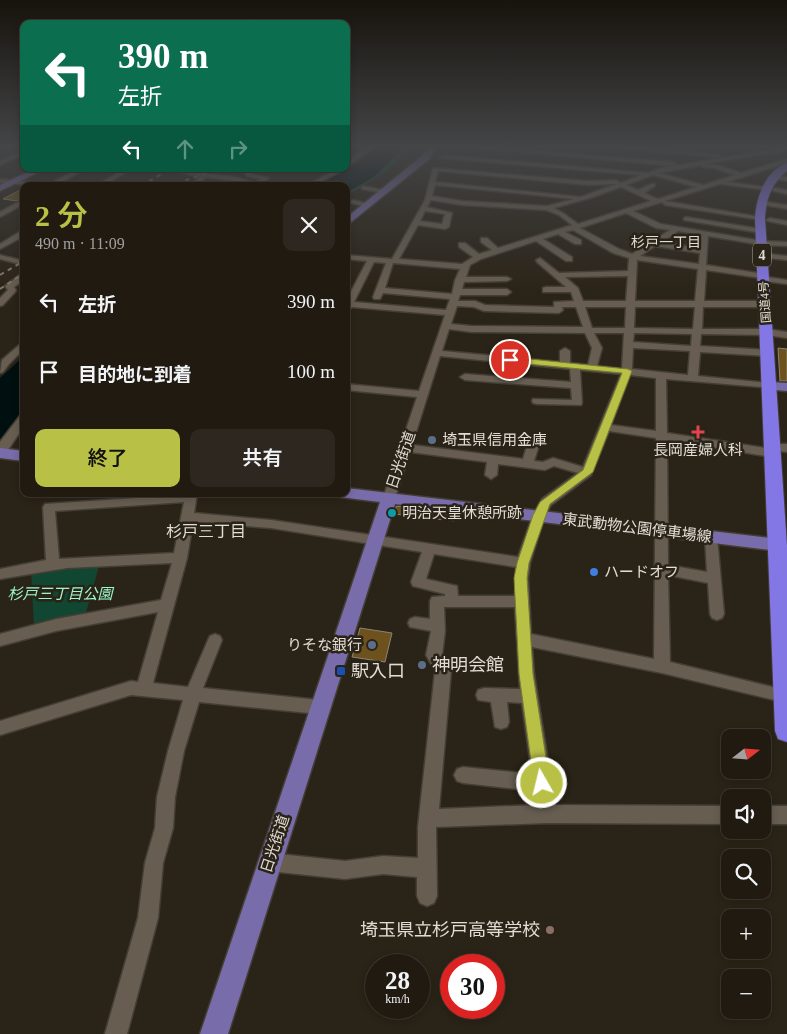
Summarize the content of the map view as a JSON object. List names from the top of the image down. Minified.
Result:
{"streets":{"highway":["4","国道4号"],"main road":["日光街道","東武動物公園停車場線"]},"crossings":[["4","国道4号"],["4","東武動物公園停車場線"],["日光街道","東武動物公園停車場線"]],"districts":["杉戸一丁目","杉戸三丁目"],"parks":["杉戸三丁目公園"],"places":{"health":["長岡産婦人科"],"other":["埼玉県信用金庫","明治天皇休憩所跡","ハードオフ","りそな銀行","神明会館","埼玉県立杉戸高等学校"],"transit":["駅入口"]},"north":"right","page":{"turn":["390 m","左折"],"heading":["2 分","490 m · 11:09"],"list":[{"name":"左折","value":"390 m"},{"name":"目的地に到着","value":"100 m"}],"buttons":["終了","共有"],"map_buttons":["+","−"],"speed":"28 km/h","limit":"30"}}
